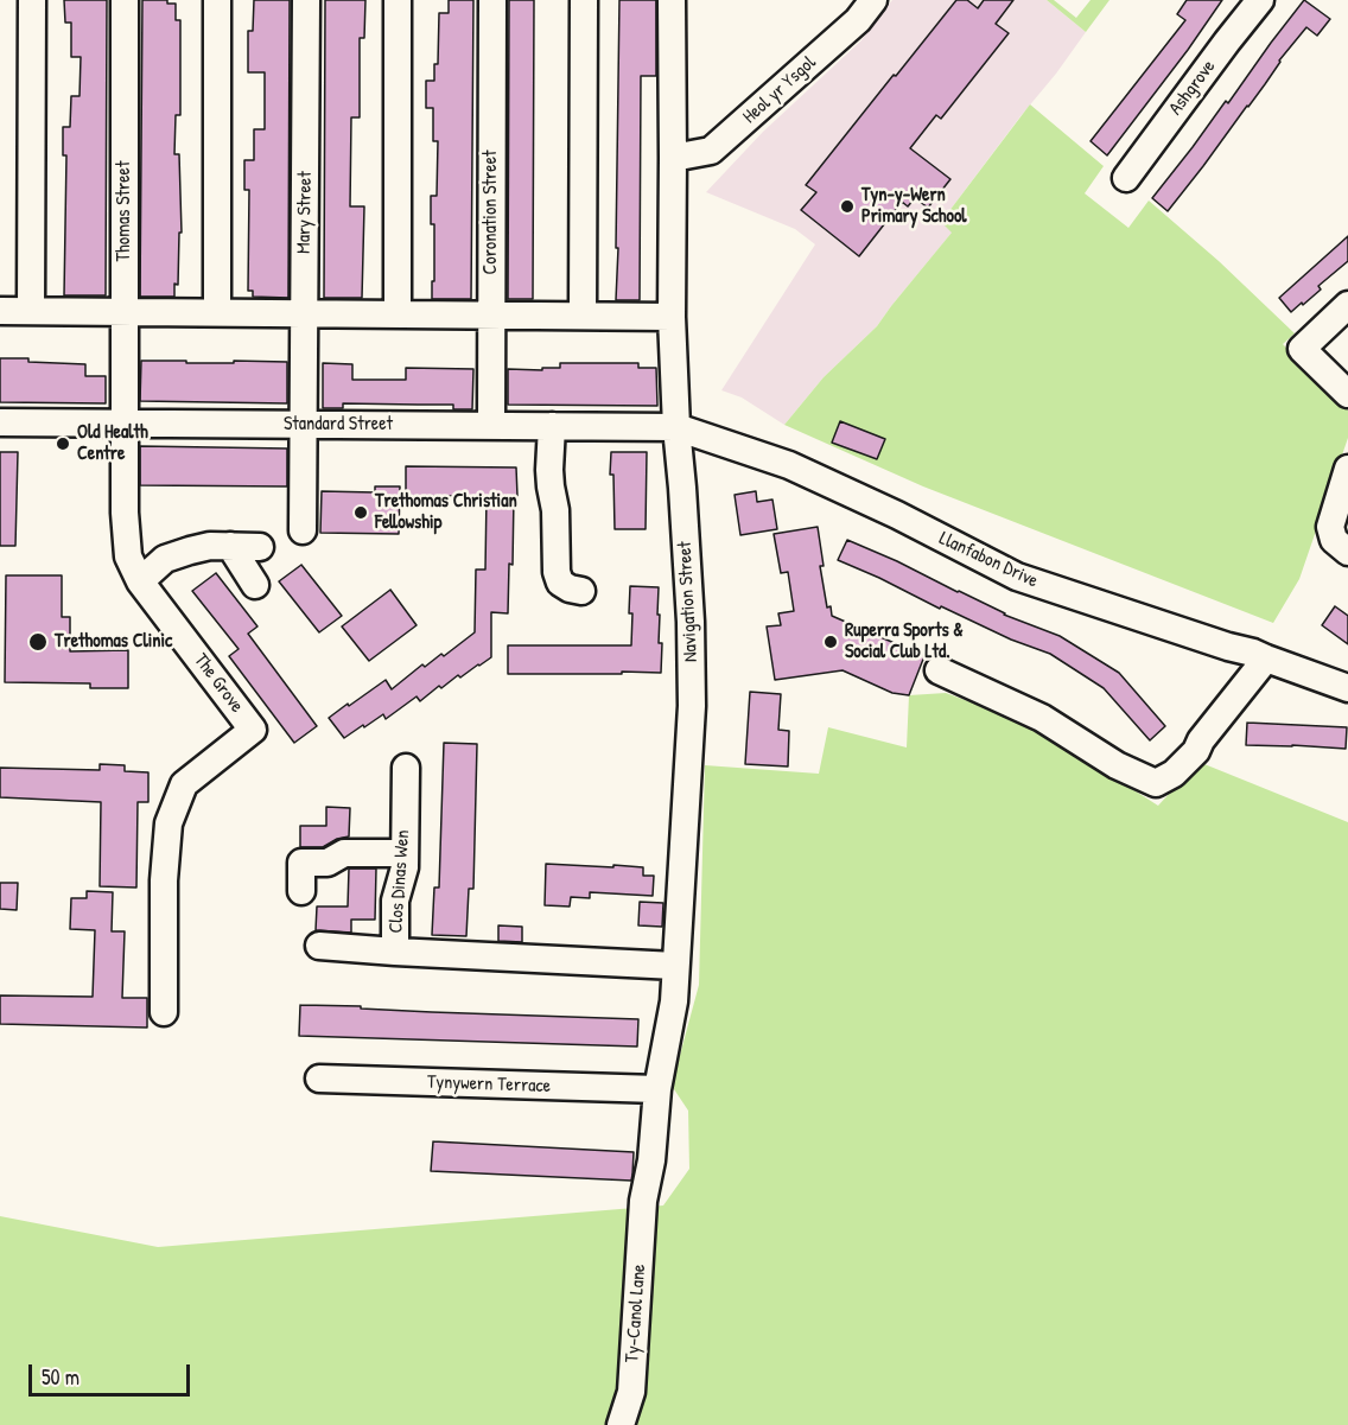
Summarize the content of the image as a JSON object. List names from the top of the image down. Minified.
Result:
{"streets":{"street":["Ashgrove","Heol yr Ysgol","Thomas Street","Mary Street","Coronation Street","Standard Street","Llanfabon Drive","Navigation Street","The Grove","Clos Dinas Wen","Tynywern Terrace","Ty-Canol Lane"]},"crossings":[["Heol yr Ysgol","Navigation Street"],["Thomas Street","Standard Street"],["Thomas Street","The Grove"],["Mary Street","Standard Street"],["Coronation Street","Standard Street"],["Standard Street","Llanfabon Drive"],["Standard Street","Navigation Street"],["Standard Street","The Grove"],["Llanfabon Drive","Navigation Street"],["Navigation Street","Tynywern Terrace"],["Navigation Street","Ty-Canol Lane"]],"places":["Tyn-y-Wern Primary School","Old Health Centre","Trethomas Christian Fellowship","Trethomas Clinic","Ruperra Sports & Social Club Ltd."],"scale_bar":"50 m"}
